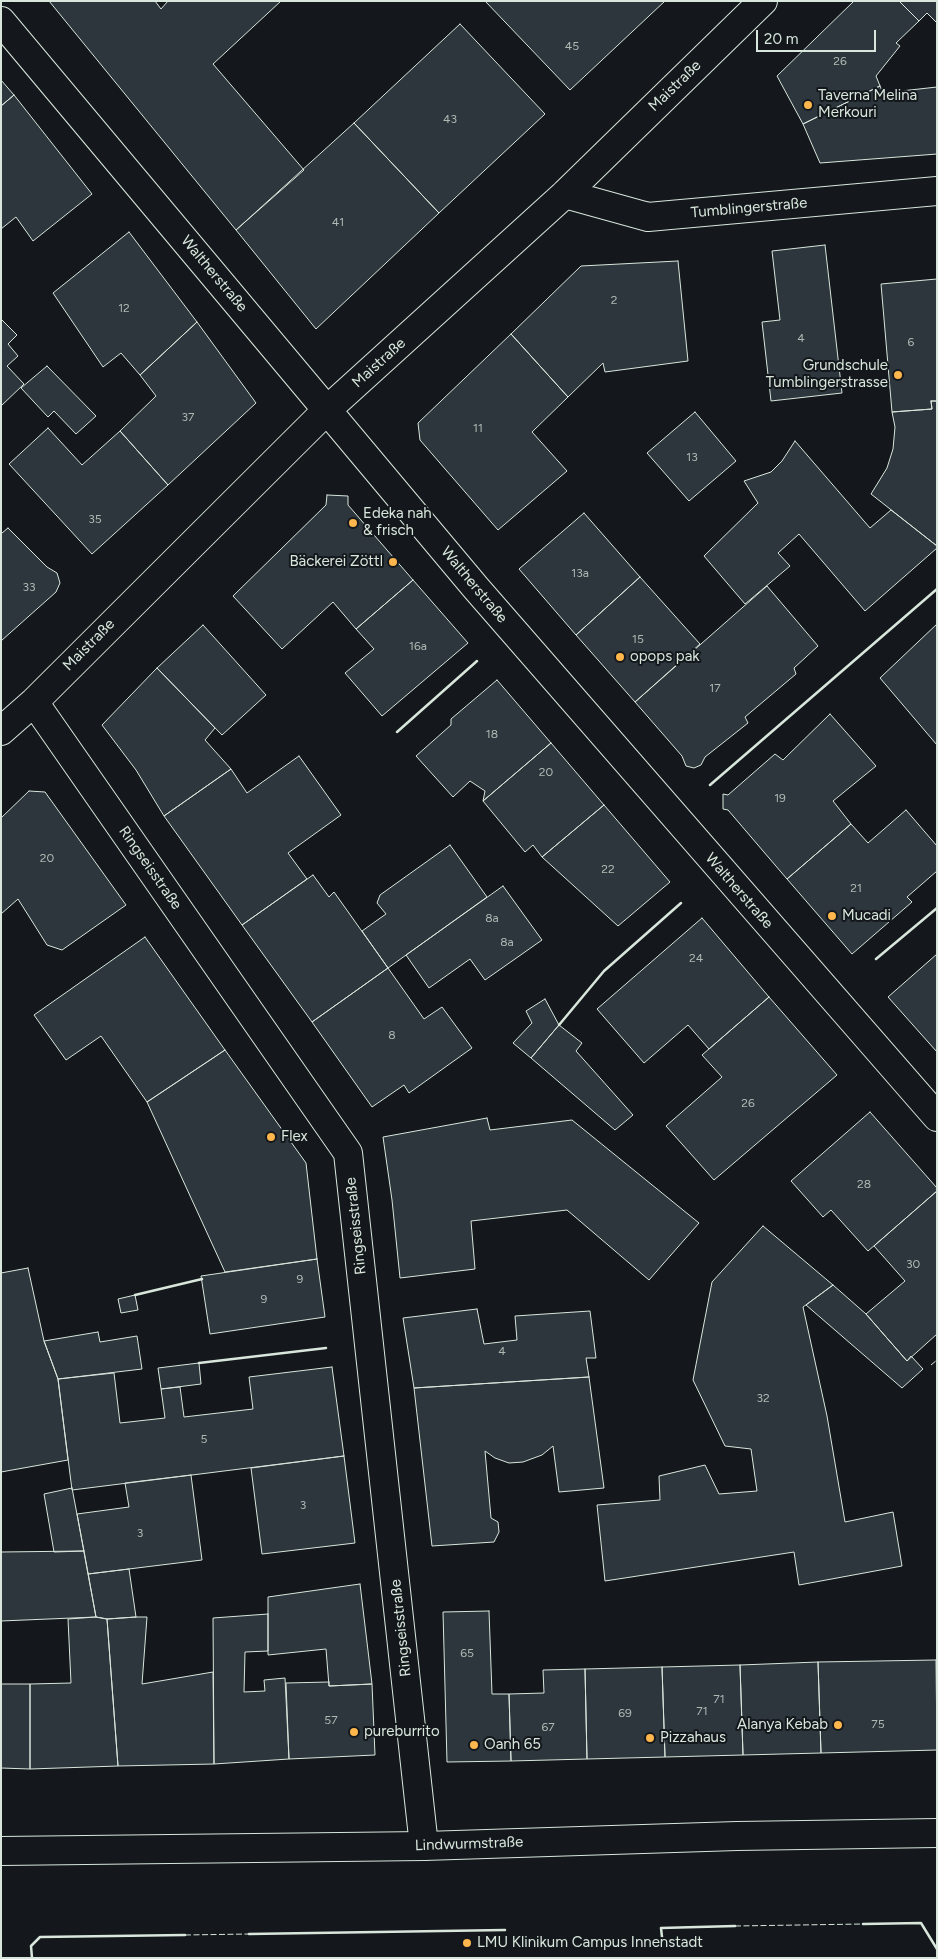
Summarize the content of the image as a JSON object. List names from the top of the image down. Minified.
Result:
{"streets":{"street":["Maistraße","Tumblingerstraße","Waltherstraße","Ringseisstraße","Lindwurmstraße"]},"crossings":[["Maistraße","Tumblingerstraße"],["Maistraße","Waltherstraße"],["Maistraße","Ringseisstraße"],["Ringseisstraße","Lindwurmstraße"]],"places":["Taverna Melina Merkouri","Grundschule Tumblingerstrasse","Edeka nah & frisch","Bäckerei Zöttl","opops pak","Mucadi","Flex","Alanya Kebab","pureburrito","Pizzahaus","Oanh 65","LMU Klinikum Campus Innenstadt"],"house_numbers":["45","26","43","41","2","12","4","6","37","11","13","35","13a","33","15","16a","17","18","20","19","20","22","21","8a","8a","24","8","26","28","30","9","9","4","32","5","3","3","65","71","71","69","57","75","67"],"scale_bar":"20 m"}
